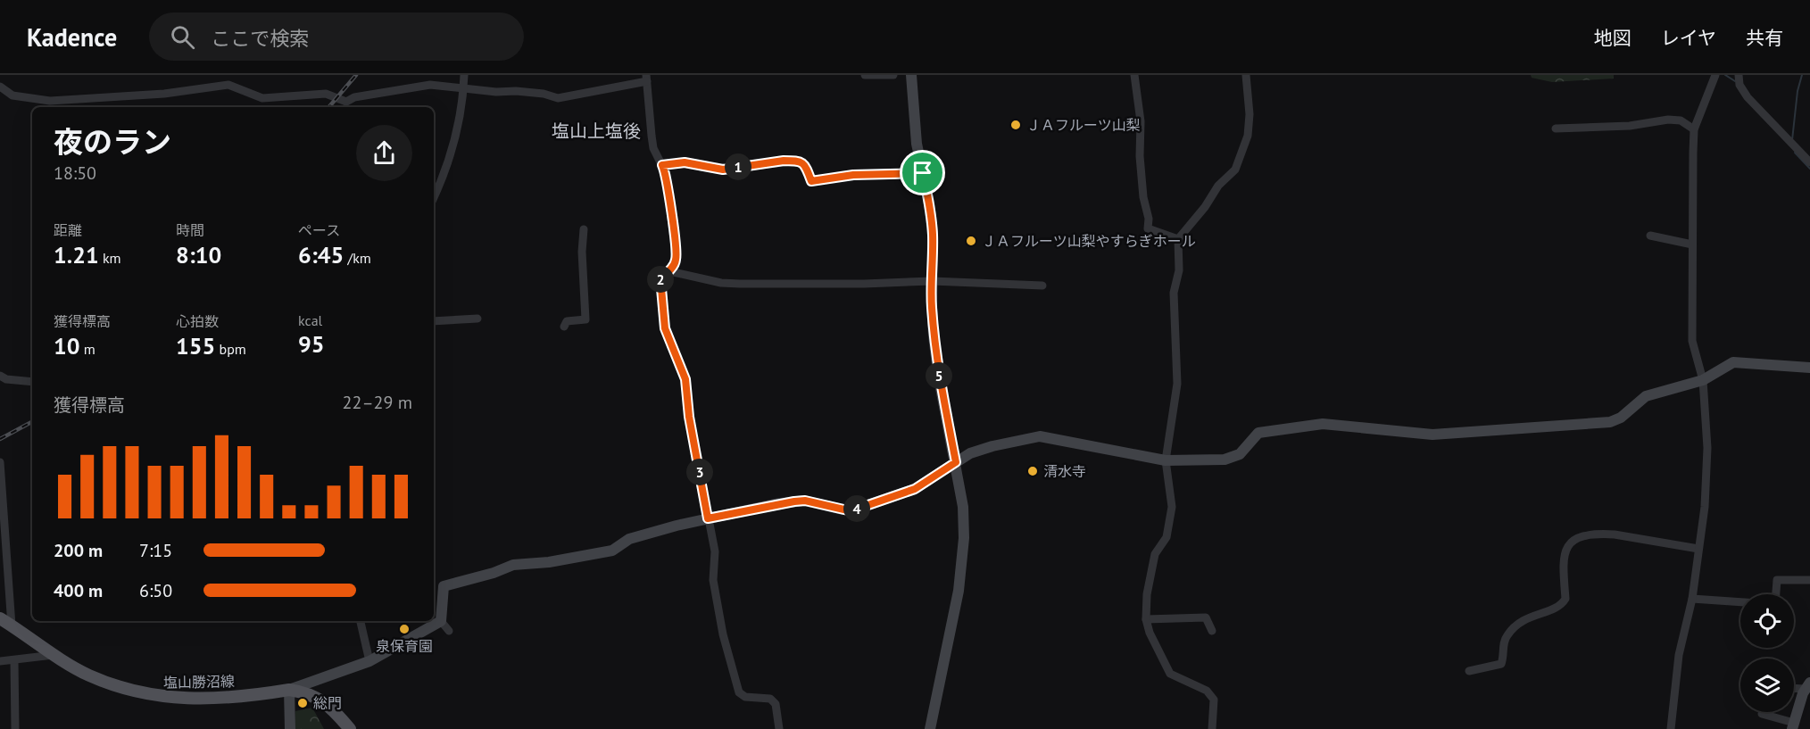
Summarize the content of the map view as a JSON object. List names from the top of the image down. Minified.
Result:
{"streets":{"main road":["塩山勝沼線"]},"districts":["塩山上塩後"],"places":["ＪＡフルーツ山梨","ＪＡフルーツ山梨やすらぎホール","清水寺","泉保育園","総門"],"page":{"header":"Kadence","search":"ここで検索","nav":["地図","レイヤ","共有"],"heading":["夜のラン","18:50"],"pins":["1","2","5","3","4"],"stats":[["距離","1.21 km"],["時間","8:10"],["ペース","6:45 /km"],["獲得標高","10 m"],["心拍数","155 bpm"],["kcal","95"]],"chart":["獲得標高","22–29 m"],"list":[{"name":"200 m","note":"7:15"},{"name":"400 m","note":"6:50"}]}}
